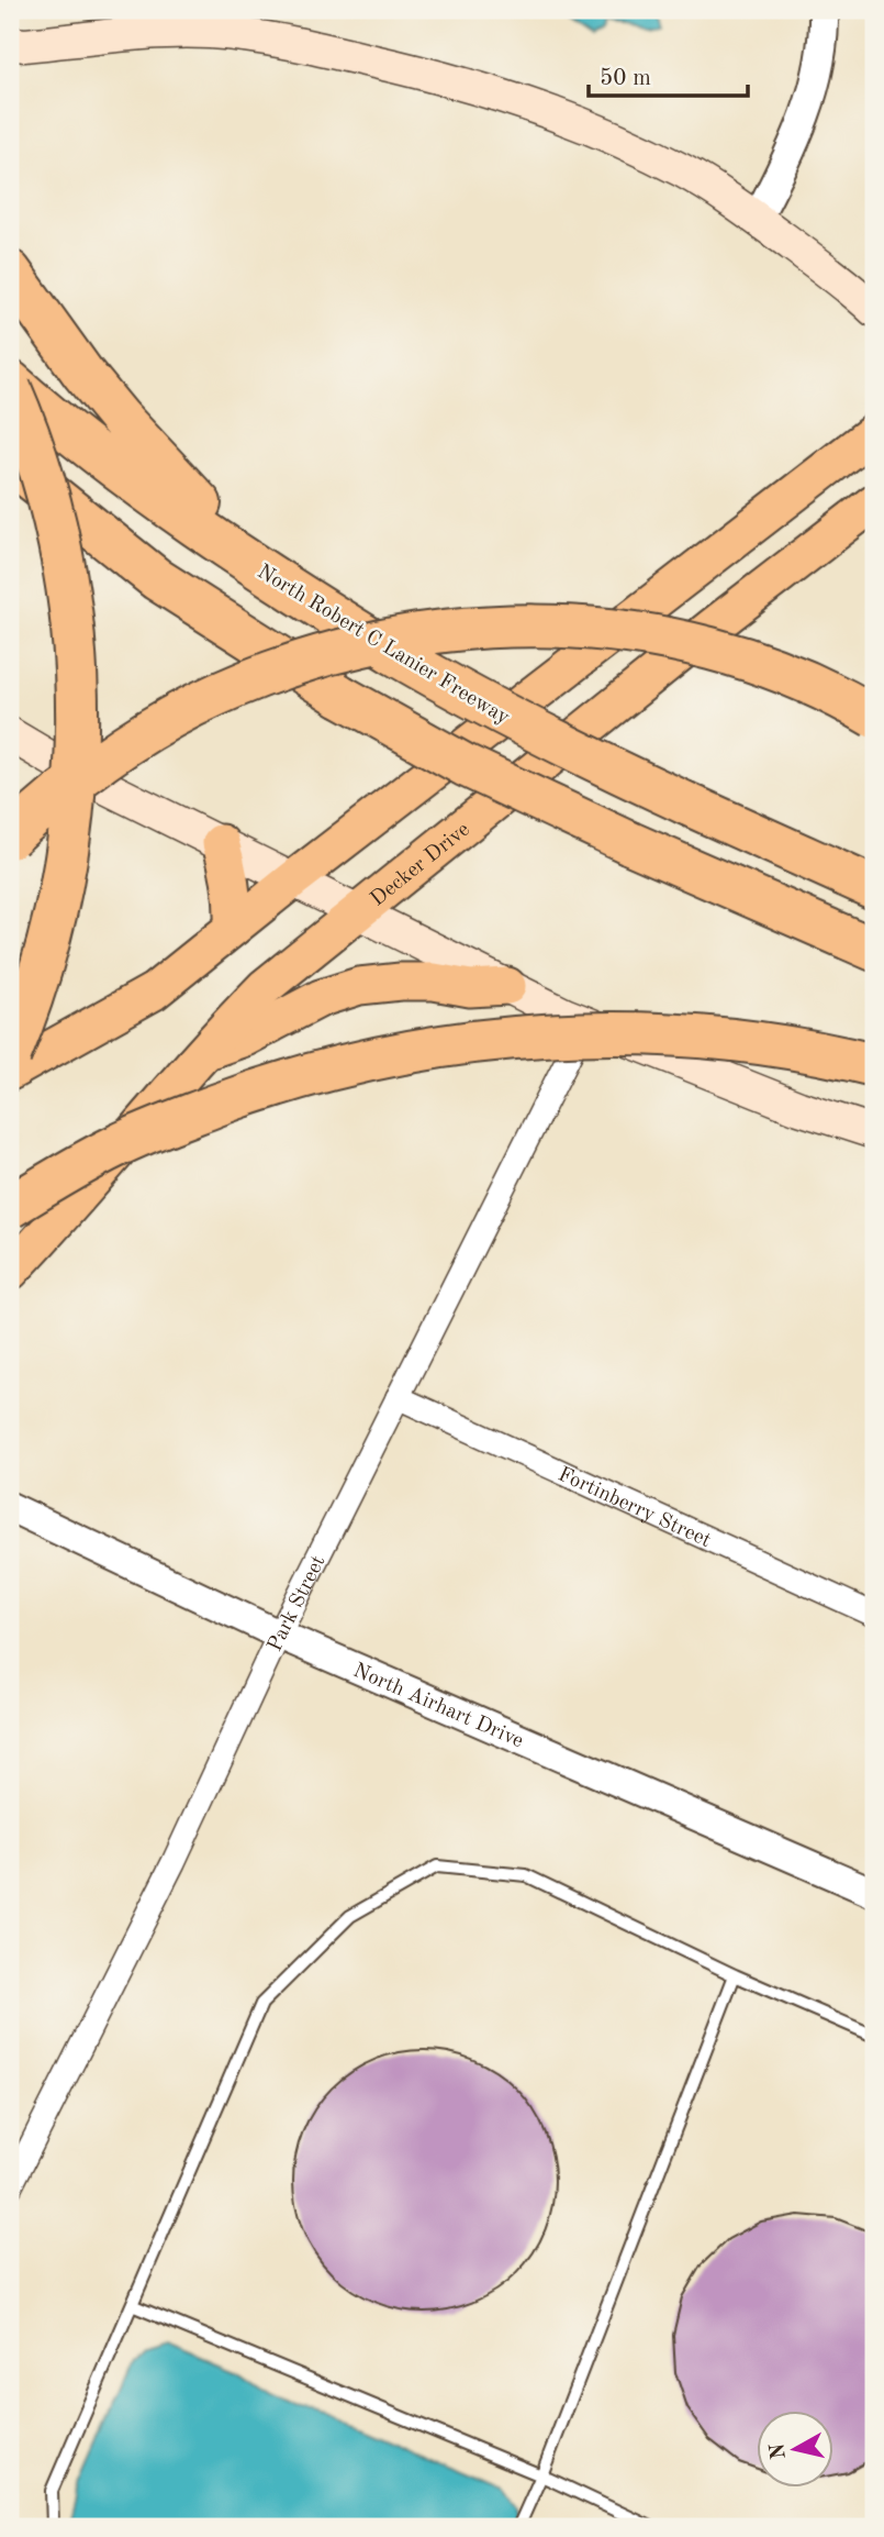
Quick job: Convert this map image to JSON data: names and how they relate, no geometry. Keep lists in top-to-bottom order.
{
  "streets": {
    "highway": ["North Robert C Lanier Freeway"],
    "main road": ["Decker Drive"],
    "street": ["Fortinberry Street", "Park Street", "North Airhart Drive"]
  },
  "crossings": [
    ["Fortinberry Street", "Park Street"],
    ["Park Street", "North Airhart Drive"]
  ],
  "scale_bar": "50 m",
  "north": "left"
}
